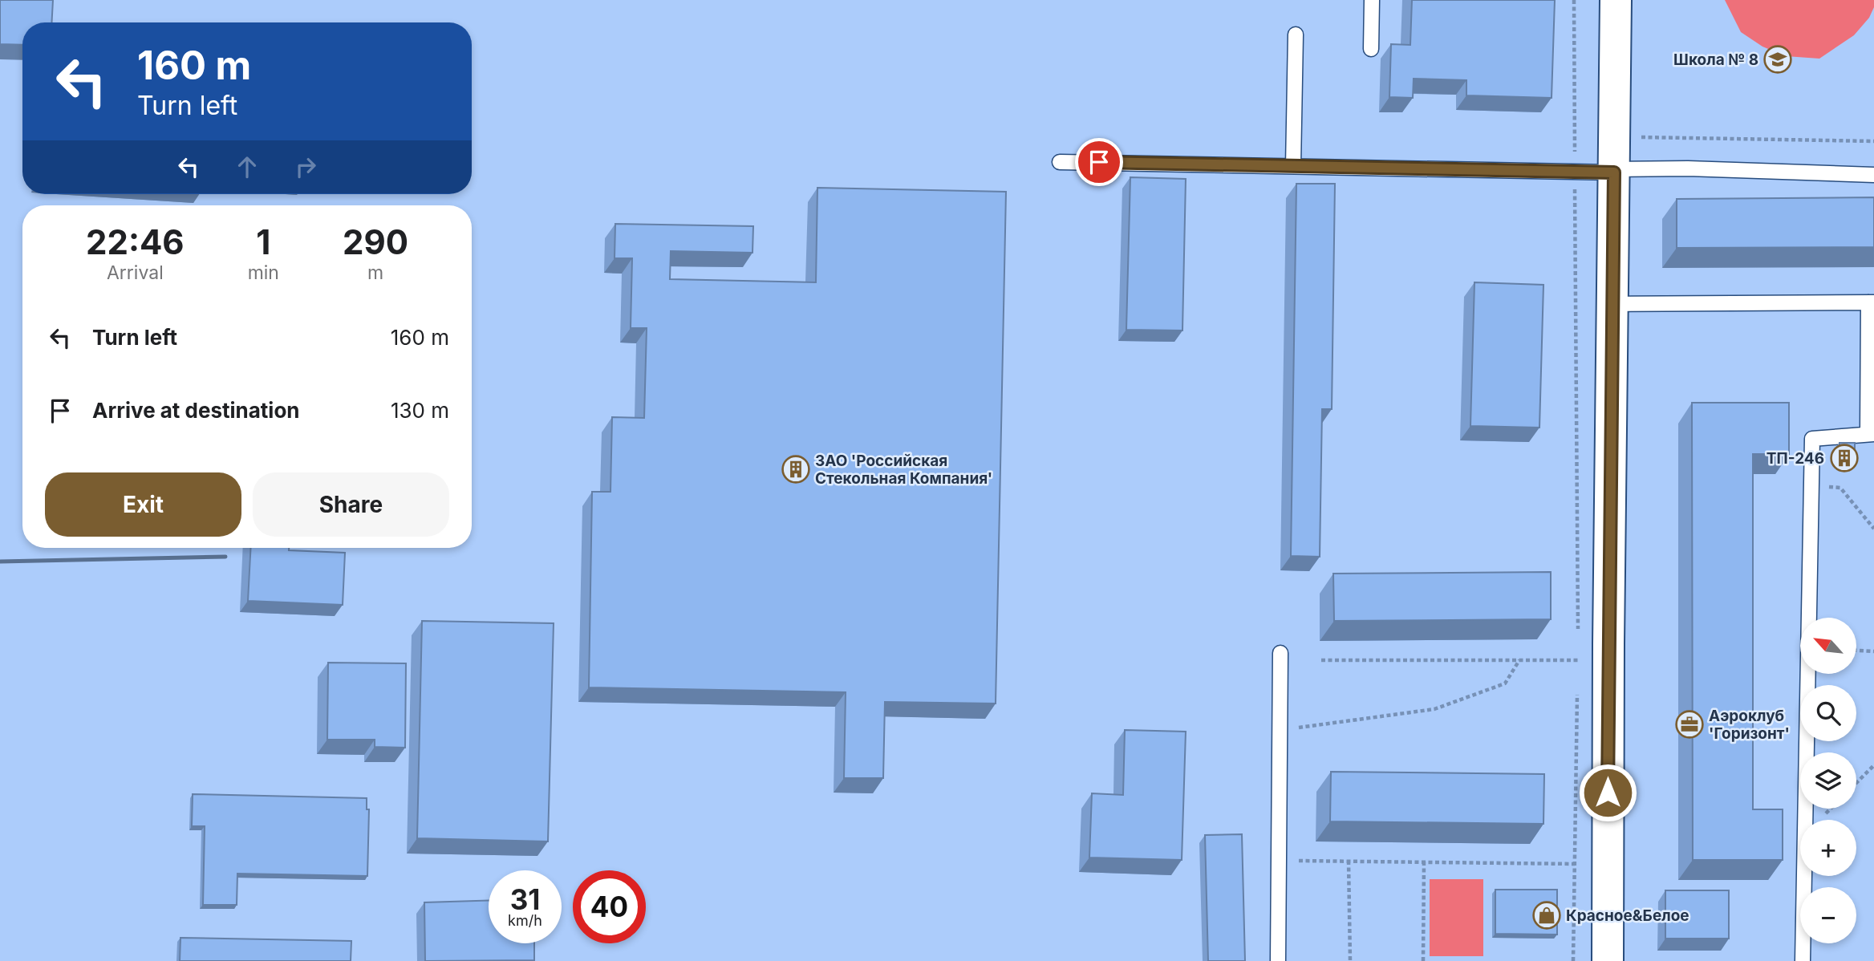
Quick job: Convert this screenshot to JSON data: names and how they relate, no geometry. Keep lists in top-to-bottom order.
{
  "places": {
    "school or university": ["Школа № 8"],
    "building": ["ТП-246", "ЗАО 'Российская Стекольная Компания'"],
    "office": ["Аэроклуб 'Горизонт'"],
    "shop": ["Красное&Белое"]
  },
  "north": "top left",
  "page": {
    "turn": ["160 m", "Turn left"],
    "eta": [
      "22:46",
      "Arrival",
      "1",
      "min",
      "290",
      "m"
    ],
    "list": [
      {
        "name": "Turn left",
        "value": "160 m"
      },
      {
        "name": "Arrive at destination",
        "value": "130 m"
      }
    ],
    "buttons": ["Exit", "Share"],
    "map_buttons": ["+", "−"],
    "speed": "31 km/h",
    "limit": "40"
  }
}
